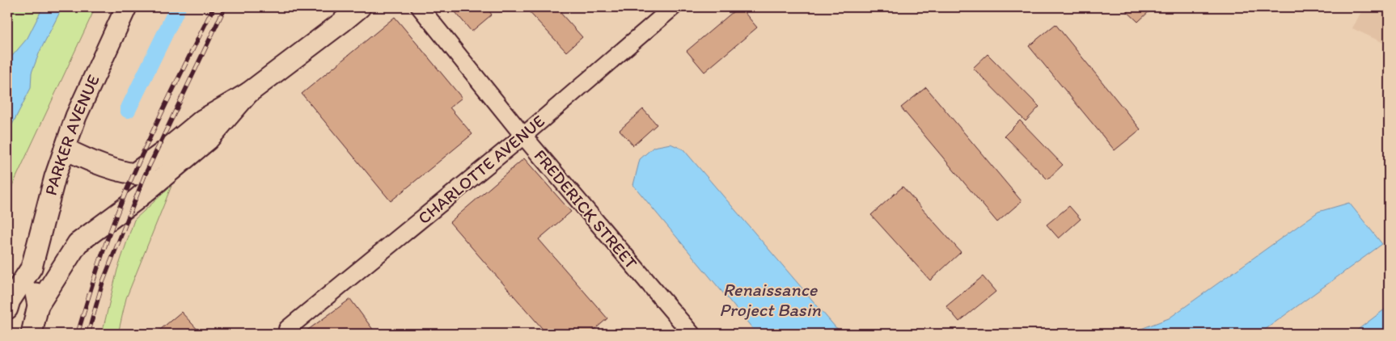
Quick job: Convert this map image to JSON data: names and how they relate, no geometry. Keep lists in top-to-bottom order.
{
  "streets": {
    "street": ["PARKER AVENUE", "CHARLOTTE AVENUE", "FREDERICK STREET"]
  },
  "crossings": [
    ["CHARLOTTE AVENUE", "FREDERICK STREET"]
  ],
  "water": ["Renaissance Project Basin"]
}
